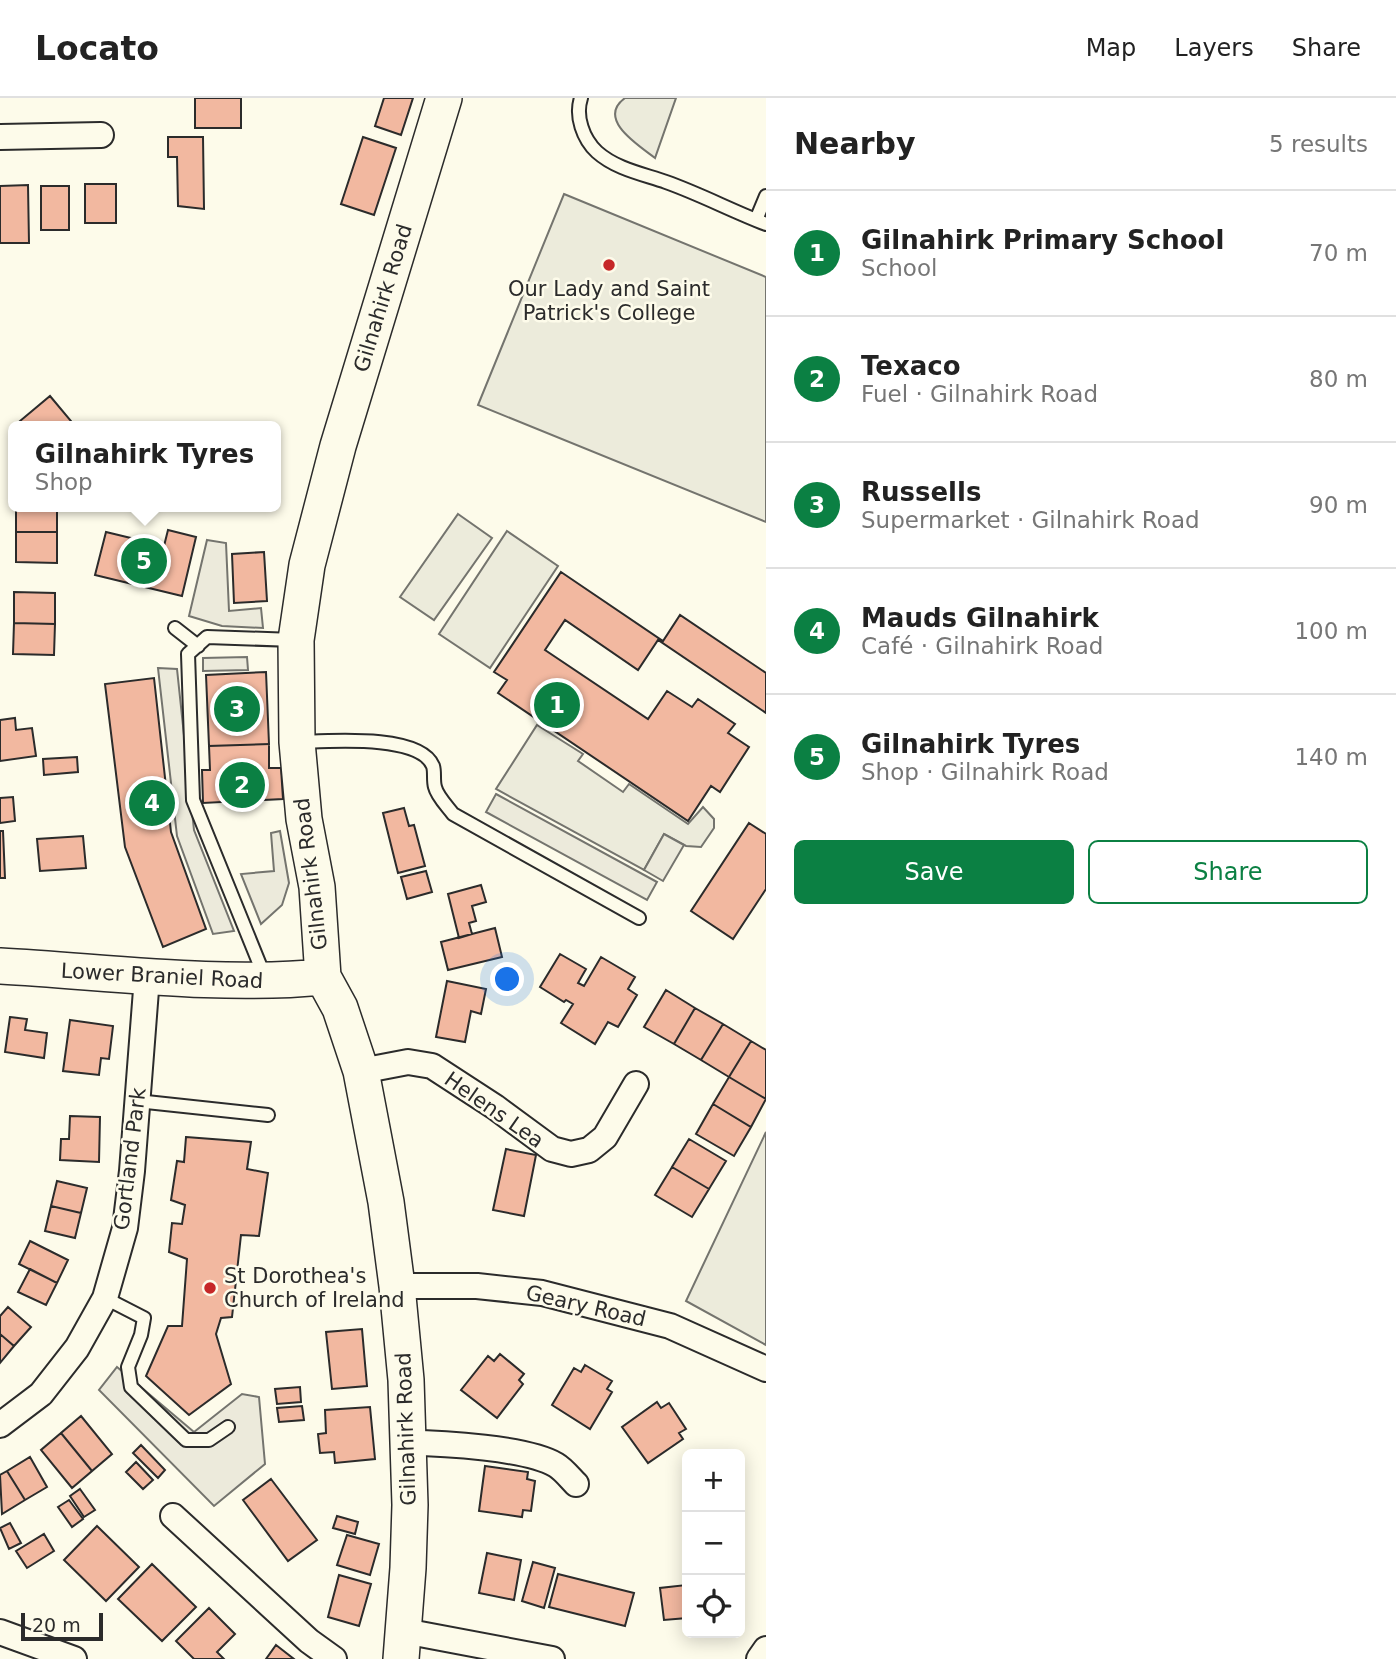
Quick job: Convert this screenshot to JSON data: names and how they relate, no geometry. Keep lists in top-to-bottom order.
{
  "streets": {
    "street": [
      "Gilnahirk Road",
      "Lower Braniel Road",
      "Helens Lea",
      "Gortland Park",
      "Geary Road"
    ]
  },
  "crossings": [
    ["Gilnahirk Road", "Lower Braniel Road"],
    ["Gilnahirk Road", "Helens Lea"],
    ["Gilnahirk Road", "Geary Road"],
    ["Lower Braniel Road", "Gortland Park"]
  ],
  "places": ["Our Lady and Saint Patrick's College", "St Dorothea's Church of Ireland"],
  "scale_bar": "20 m",
  "page": {
    "header": "Locato",
    "nav": ["Map", "Layers", "Share"],
    "heading": ["Nearby", "5 results"],
    "list": [
      {
        "mark": "1",
        "name": "Gilnahirk Primary School",
        "note": "School",
        "value": "70 m"
      },
      {
        "mark": "2",
        "name": "Texaco",
        "note": "Fuel · Gilnahirk Road",
        "value": "80 m"
      },
      {
        "mark": "3",
        "name": "Russells",
        "note": "Supermarket · Gilnahirk Road",
        "value": "90 m"
      },
      {
        "mark": "4",
        "name": "Mauds Gilnahirk",
        "note": "Café · Gilnahirk Road",
        "value": "100 m"
      },
      {
        "mark": "5",
        "name": "Gilnahirk Tyres",
        "note": "Shop · Gilnahirk Road",
        "value": "140 m"
      }
    ],
    "popup": ["Gilnahirk Tyres", "Shop"],
    "pins": [
      "5",
      "1",
      "3",
      "2",
      "4"
    ],
    "buttons": ["Save", "Share"],
    "map_buttons": ["+", "−"],
    "scale": "20 m"
  }
}
